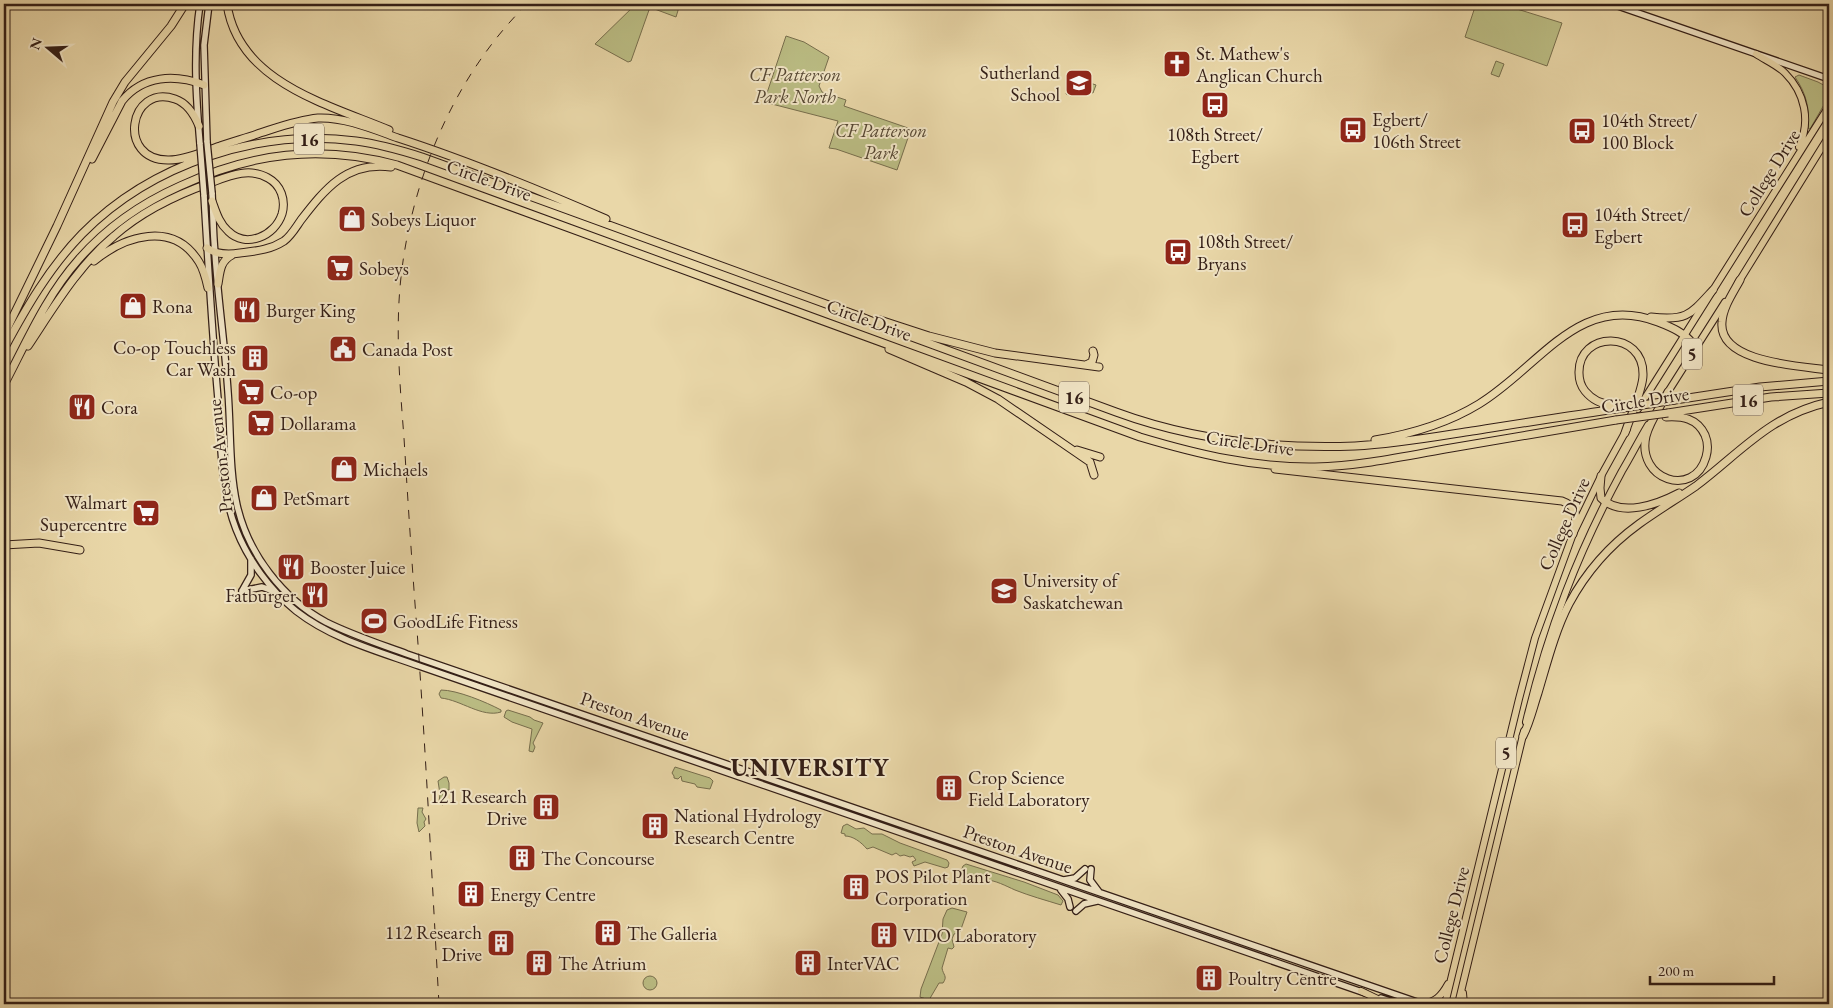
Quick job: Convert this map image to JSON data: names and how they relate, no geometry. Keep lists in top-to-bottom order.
{
  "streets": {
    "highway": ["16", "Circle Drive"],
    "main road": ["College Drive", "5", "Preston Avenue"]
  },
  "districts": ["UNIVERSITY"],
  "parks": ["CF Patterson Park North", "CF Patterson Park"],
  "places": {
    "church": ["St. Mathew's Anglican Church"],
    "school or university": ["Sutherland School", "University of Saskatchewan"],
    "bus stop": [
      "108th Street/ Egbert",
      "Egbert/ 106th Street",
      "104th Street/ 100 Block",
      "104th Street/ Egbert",
      "108th Street/ Bryans"
    ],
    "shop": [
      "Sobeys Liquor",
      "Rona",
      "Michaels",
      "PetSmart"
    ],
    "supermarket": [
      "Sobeys",
      "Co-op",
      "Dollarama",
      "Walmart Supercentre"
    ],
    "restaurant": [
      "Burger King",
      "Cora",
      "Booster Juice",
      "Fatburger"
    ],
    "public building": ["Canada Post"],
    "building": [
      "Co-op Touchless Car Wash",
      "Crop Science Field Laboratory",
      "121 Research Drive",
      "National Hydrology Research Centre",
      "The Concourse",
      "POS Pilot Plant Corporation",
      "Energy Centre",
      "The Galleria",
      "VIDO Laboratory",
      "112 Research Drive",
      "The Atrium",
      "InterVAC",
      "Poultry Centre"
    ],
    "sports": ["GoodLife Fitness"]
  },
  "scale_bar": "200 m",
  "north": "left"
}
